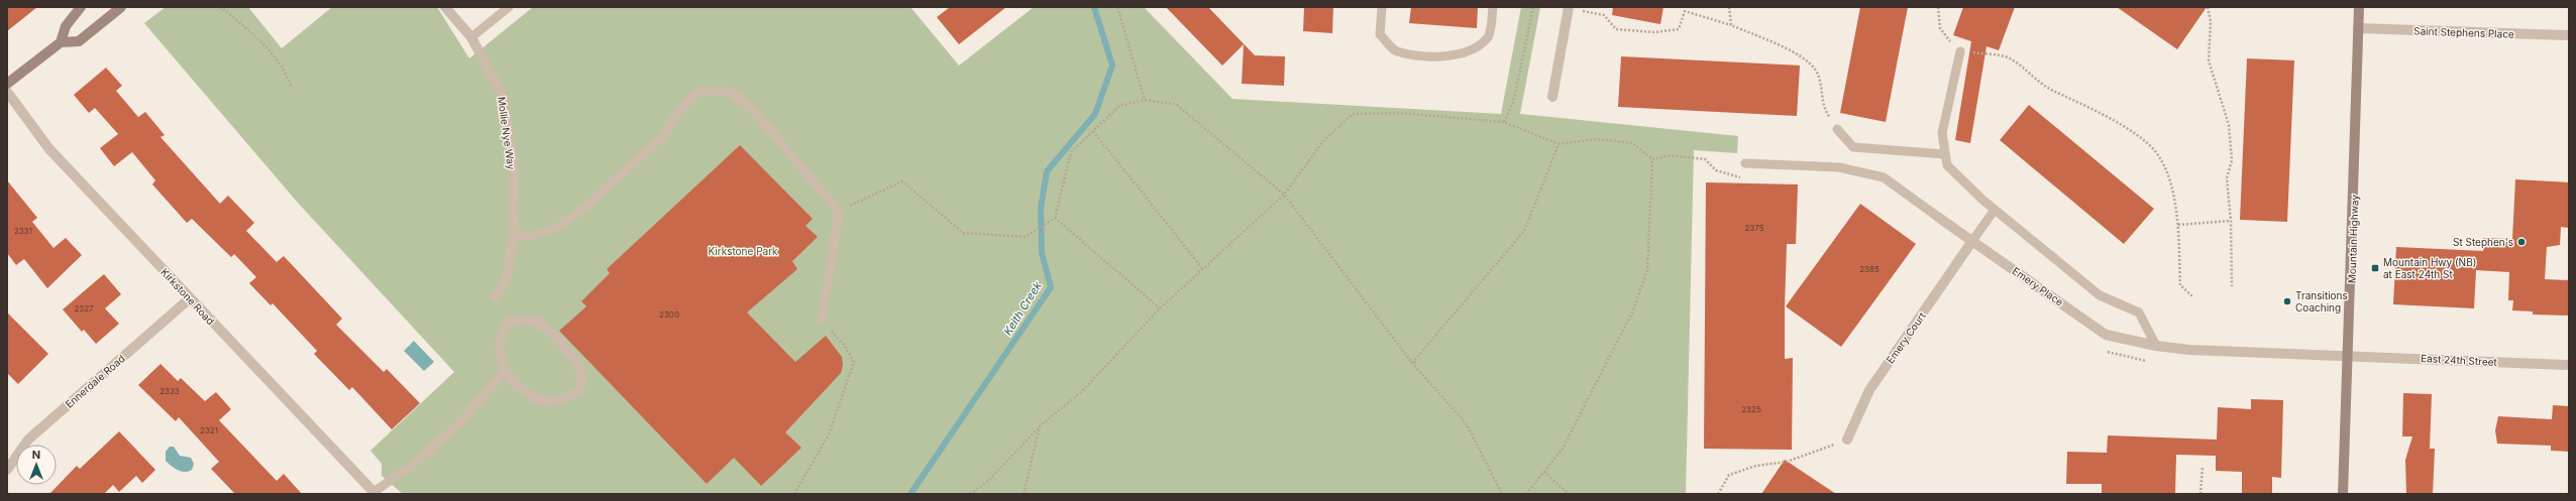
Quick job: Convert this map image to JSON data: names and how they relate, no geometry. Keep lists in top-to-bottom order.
{
  "streets": {
    "main road": ["Mountain Highway"],
    "street": [
      "Saint Stephens Place",
      "Mollie Nye Way",
      "Emery Place",
      "Kirkstone Road",
      "Emery Court",
      "East 24th Street",
      "Ennerdale Road"
    ]
  },
  "crossings": [
    ["Saint Stephens Place", "Mountain Highway"],
    ["Mountain Highway", "Emery Place"],
    ["Mountain Highway", "East 24th Street"],
    ["Emery Place", "Emery Court"],
    ["Emery Place", "East 24th Street"],
    ["Kirkstone Road", "Ennerdale Road"]
  ],
  "water": ["Keith Creek"],
  "parks": ["Kirkstone Park"],
  "places": {
    "other": ["St Stephen's", "Transitions Coaching"],
    "transit": ["Mountain Hwy (NB) at East 24th St"]
  },
  "house_numbers": [
    "2375",
    "2331",
    "2385",
    "2327",
    "2300",
    "2323",
    "2325",
    "2321"
  ],
  "north": "top"
}
